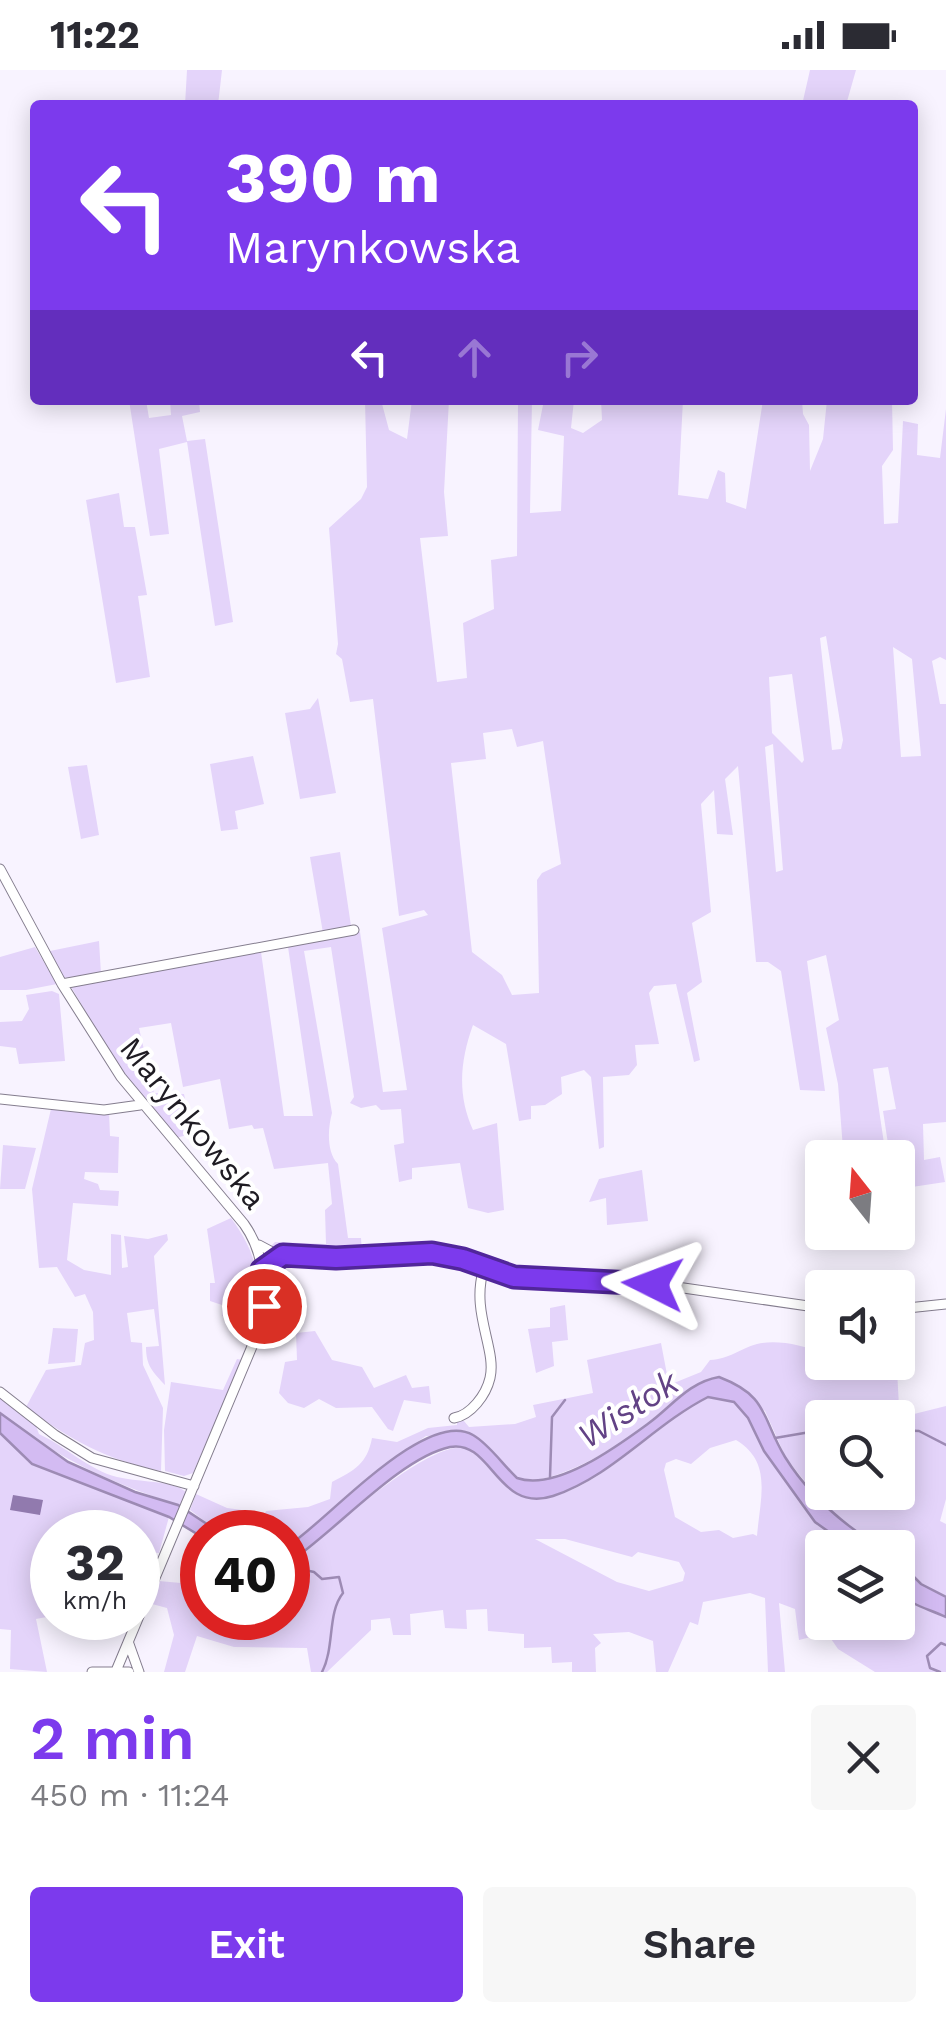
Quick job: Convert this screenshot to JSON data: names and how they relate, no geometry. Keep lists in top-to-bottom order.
{
  "streets": {
    "street": ["Marynkowska"]
  },
  "water": ["Wisłok"],
  "north": "top",
  "page": {
    "status": "11:22",
    "turn": ["390 m", "Marynkowska"],
    "speed": "32 km/h",
    "limit": "40",
    "heading": ["2 min", "450 m · 11:24"],
    "buttons": ["Exit", "Share"]
  }
}
